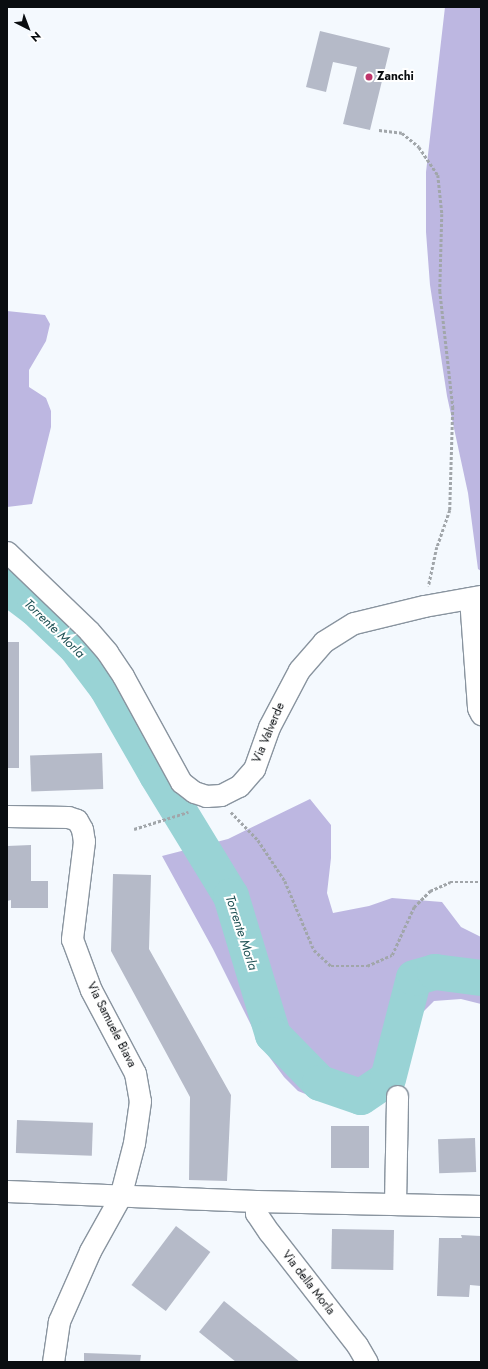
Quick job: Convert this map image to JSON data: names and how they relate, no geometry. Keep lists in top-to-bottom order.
{
  "streets": {
    "street": ["Via Valverde", "Via Samuele Biava", "Via della Morla"]
  },
  "water": ["Torrente Morla"],
  "places": ["Zanchi"],
  "north": "bottom right"
}
